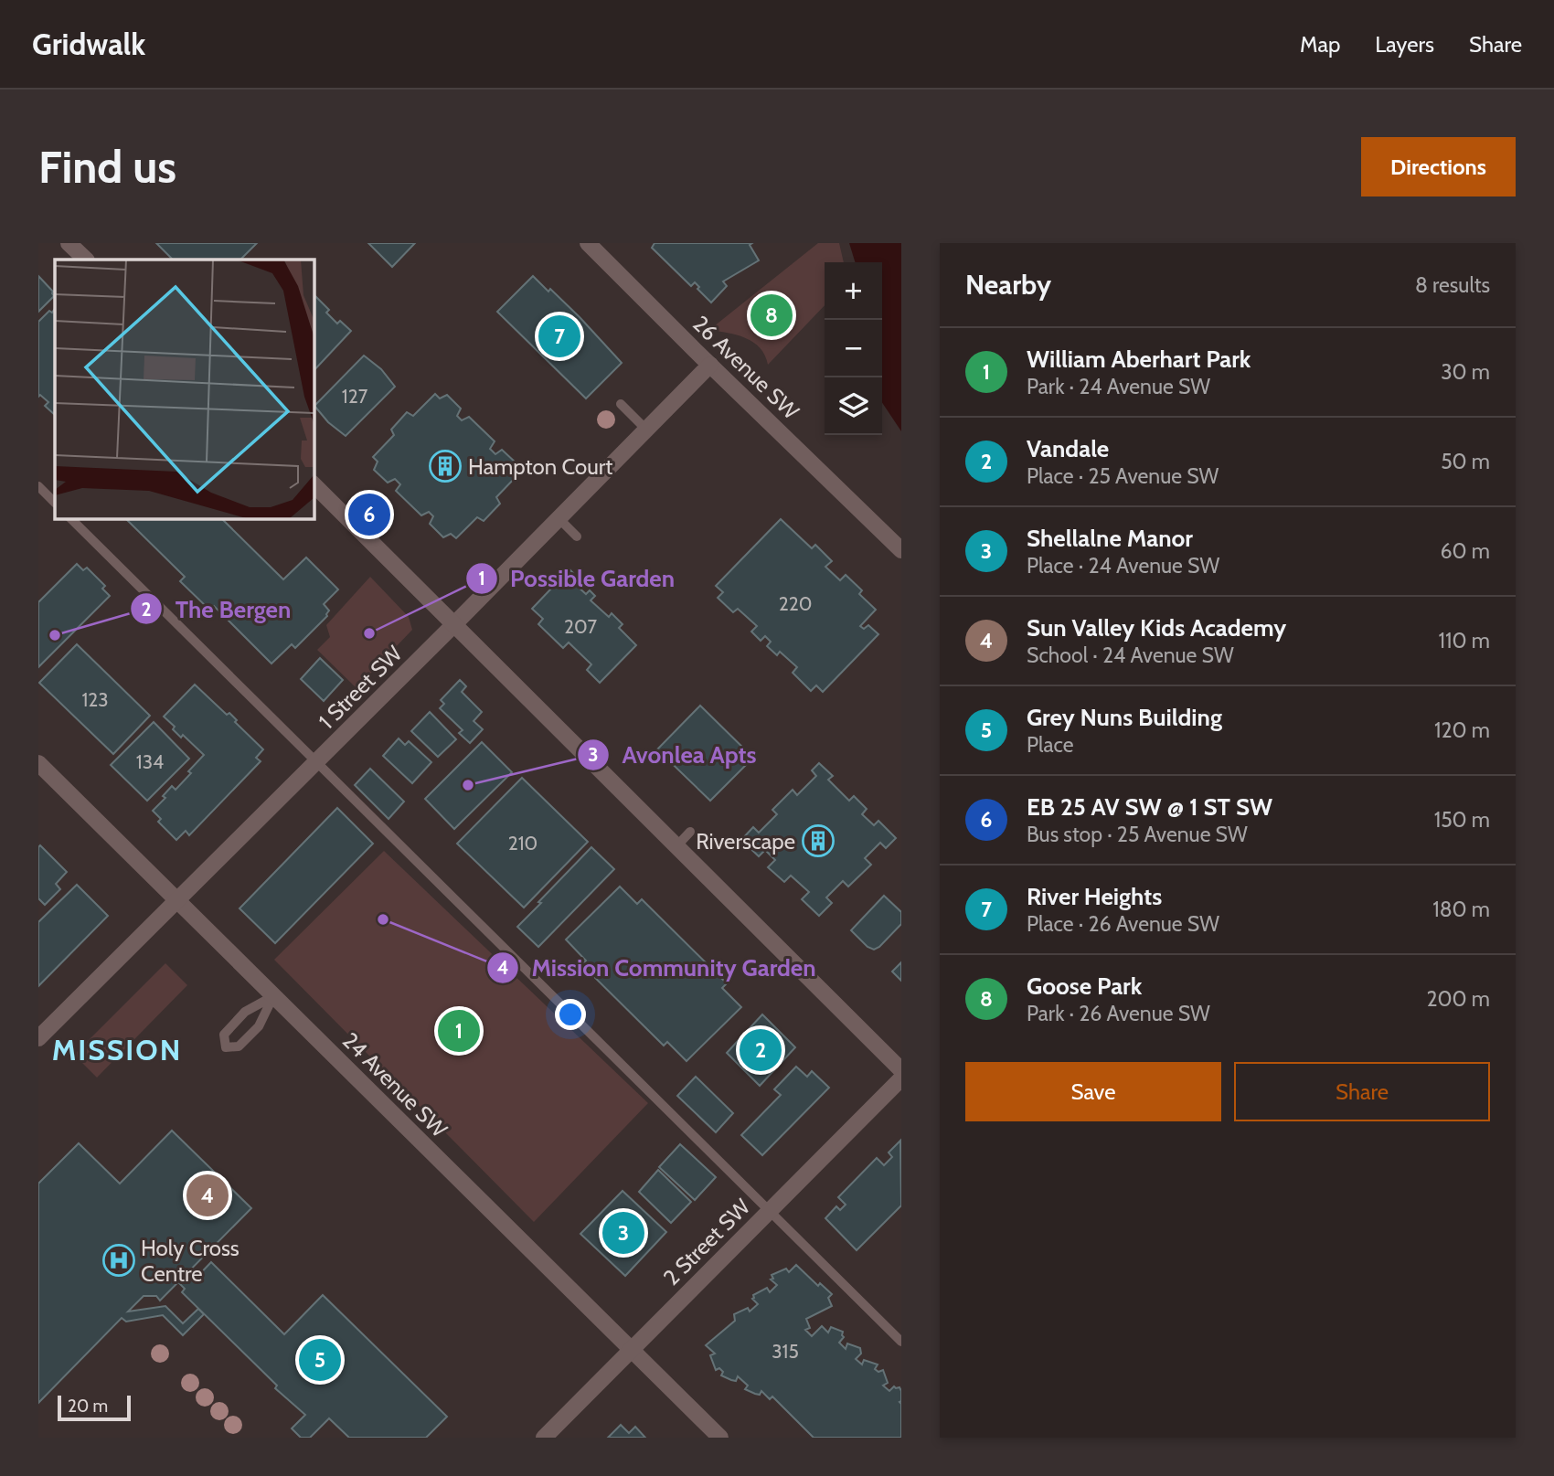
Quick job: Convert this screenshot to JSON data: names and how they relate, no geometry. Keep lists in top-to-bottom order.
{
  "streets": {
    "street": [
      "26 Avenue SW",
      "1 Street SW",
      "24 Avenue SW",
      "2 Street SW"
    ]
  },
  "crossings": [
    ["26 Avenue SW", "1 Street SW"],
    ["1 Street SW", "24 Avenue SW"],
    ["24 Avenue SW", "2 Street SW"]
  ],
  "districts": ["MISSION"],
  "places": {
    "building": ["Hampton Court", "Riverscape"],
    "other": [
      "Possible Garden",
      "The Bergen",
      "Avonlea Apts",
      "Mission Community Garden"
    ],
    "hospital": ["Holy Cross Centre"]
  },
  "house_numbers": [
    "127",
    "220",
    "207",
    "123",
    "134",
    "210",
    "315"
  ],
  "scale_bar": "20 m",
  "page": {
    "header": "Gridwalk",
    "nav": ["Map", "Layers", "Share"],
    "buttons": [
      "Directions",
      ["Save", "Share"]
    ],
    "title": "Find us",
    "heading": ["Nearby", "8 results"],
    "map_buttons": ["+", "−"],
    "pins": [
      "8",
      "7",
      "6",
      "1",
      "2",
      "4",
      "3",
      "5"
    ],
    "list": [
      {
        "mark": "1",
        "name": "William Aberhart Park",
        "note": "Park · 24 Avenue SW",
        "value": "30 m"
      },
      {
        "mark": "2",
        "name": "Vandale",
        "note": "Place · 25 Avenue SW",
        "value": "50 m"
      },
      {
        "mark": "3",
        "name": "Shellalne Manor",
        "note": "Place · 24 Avenue SW",
        "value": "60 m"
      },
      {
        "mark": "4",
        "name": "Sun Valley Kids Academy",
        "note": "School · 24 Avenue SW",
        "value": "110 m"
      },
      {
        "mark": "5",
        "name": "Grey Nuns Building",
        "note": "Place",
        "value": "120 m"
      },
      {
        "mark": "6",
        "name": "EB 25 AV SW @ 1 ST SW",
        "note": "Bus stop · 25 Avenue SW",
        "value": "150 m"
      },
      {
        "mark": "7",
        "name": "River Heights",
        "note": "Place · 26 Avenue SW",
        "value": "180 m"
      },
      {
        "mark": "8",
        "name": "Goose Park",
        "note": "Park · 26 Avenue SW",
        "value": "200 m"
      }
    ],
    "scale": "20 m"
  }
}
